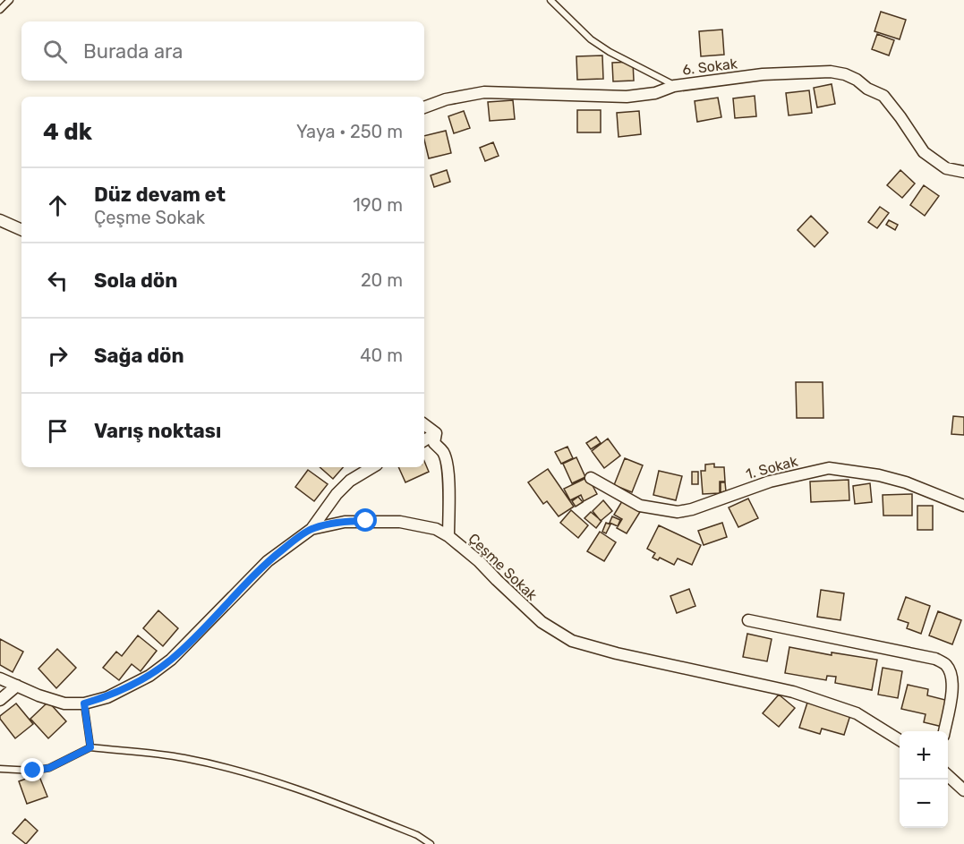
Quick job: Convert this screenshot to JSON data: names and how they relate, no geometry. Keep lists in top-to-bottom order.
{
  "streets": {
    "street": ["6. Sokak", "1. Sokak", "Çeşme Sokak"]
  },
  "page": {
    "search": "Burada ara",
    "heading": ["4 dk", "Yaya · 250 m"],
    "list": [
      ["Düz devam et", "Çeşme Sokak", "190 m"],
      ["Sola dön", "20 m"],
      ["Sağa dön", "40 m"],
      "Varış noktası"
    ],
    "map_buttons": ["+", "−"]
  }
}
